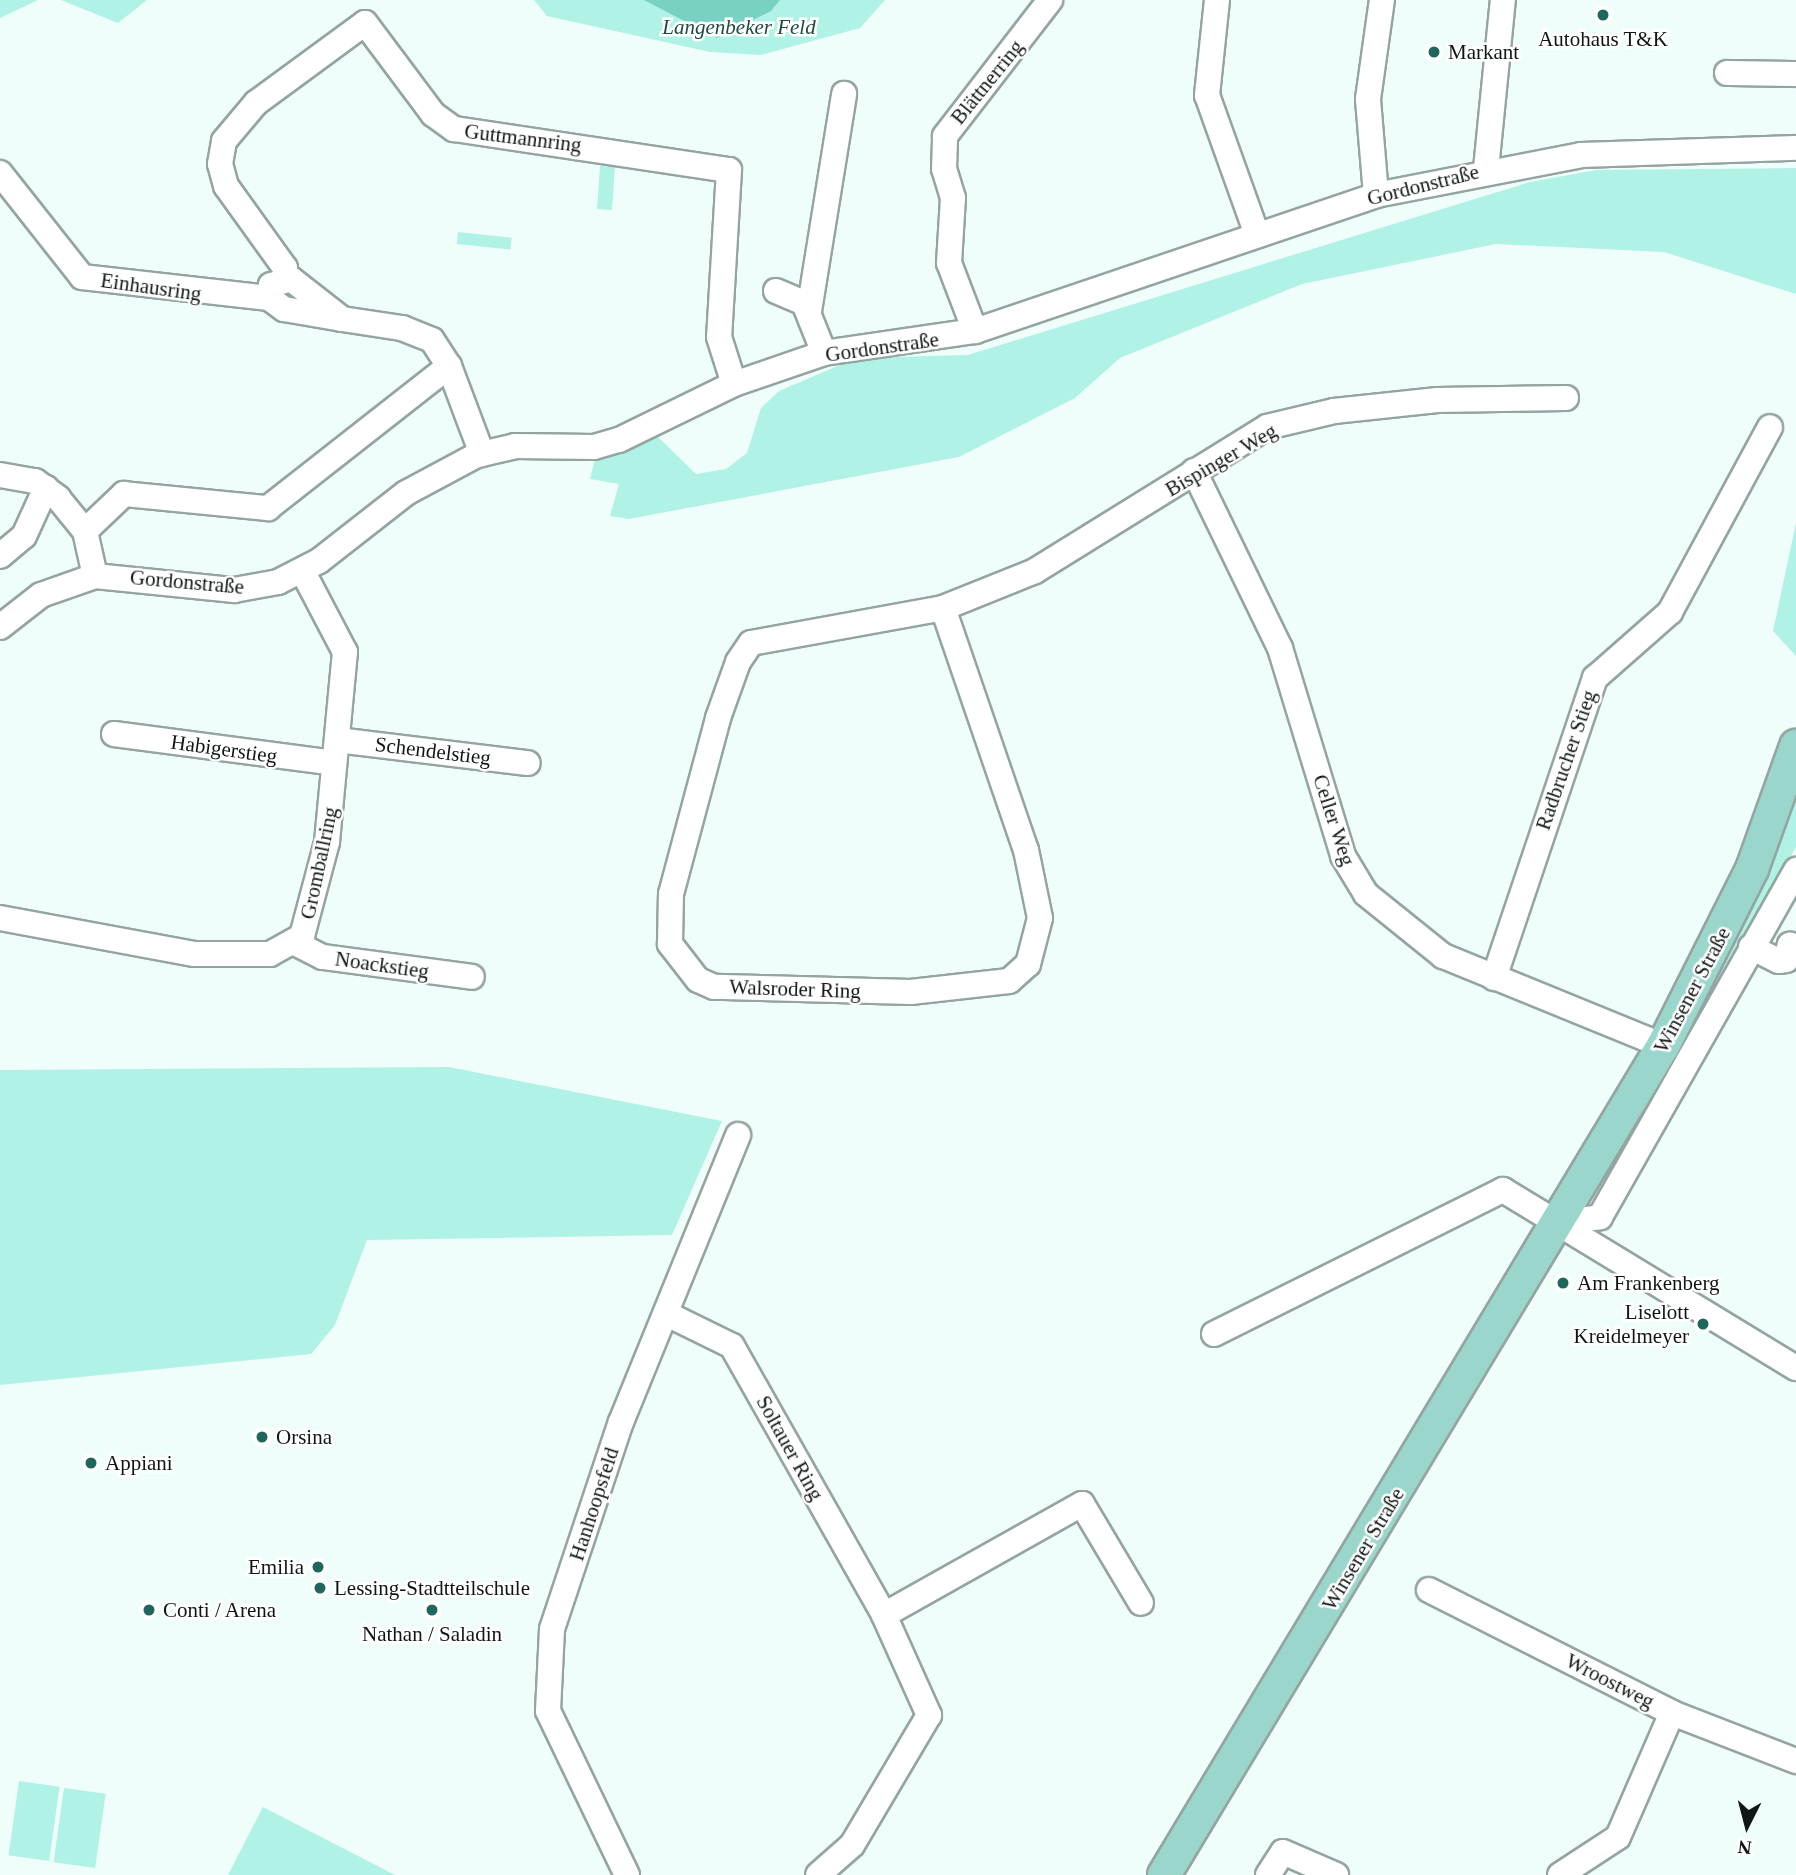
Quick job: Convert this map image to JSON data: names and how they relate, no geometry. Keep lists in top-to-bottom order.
{
  "streets": {
    "main road": ["Winsener Straße"],
    "street": [
      "Blättnerring",
      "Guttmannring",
      "Gordonstraße",
      "Einhausring",
      "Bispinger Weg",
      "Habigerstieg",
      "Schendelstieg",
      "Radbrucher Stieg",
      "Celler Weg",
      "Gromballring",
      "Noackstieg",
      "Walsroder Ring",
      "Soltauer Ring",
      "Hanhoopsfeld",
      "Wroostweg"
    ]
  },
  "crossings": [
    ["Blättnerring", "Gordonstraße"],
    ["Guttmannring", "Gordonstraße"],
    ["Guttmannring", "Einhausring"],
    ["Gordonstraße", "Einhausring"],
    ["Gordonstraße", "Gromballring"],
    ["Bispinger Weg", "Celler Weg"],
    ["Bispinger Weg", "Walsroder Ring"],
    ["Habigerstieg", "Schendelstieg"],
    ["Habigerstieg", "Gromballring"],
    ["Schendelstieg", "Gromballring"],
    ["Radbrucher Stieg", "Celler Weg"],
    ["Celler Weg", "Winsener Straße"],
    ["Gromballring", "Noackstieg"],
    ["Soltauer Ring", "Hanhoopsfeld"]
  ],
  "parks": ["Langenbeker Feld"],
  "places": [
    "Autohaus T&K",
    "Markant",
    "Am Frankenberg",
    "Liselott Kreidelmeyer",
    "Orsina",
    "Appiani",
    "Emilia",
    "Lessing-Stadtteilschule",
    "Conti / Arena",
    "Nathan / Saladin"
  ],
  "north": "bottom"
}
